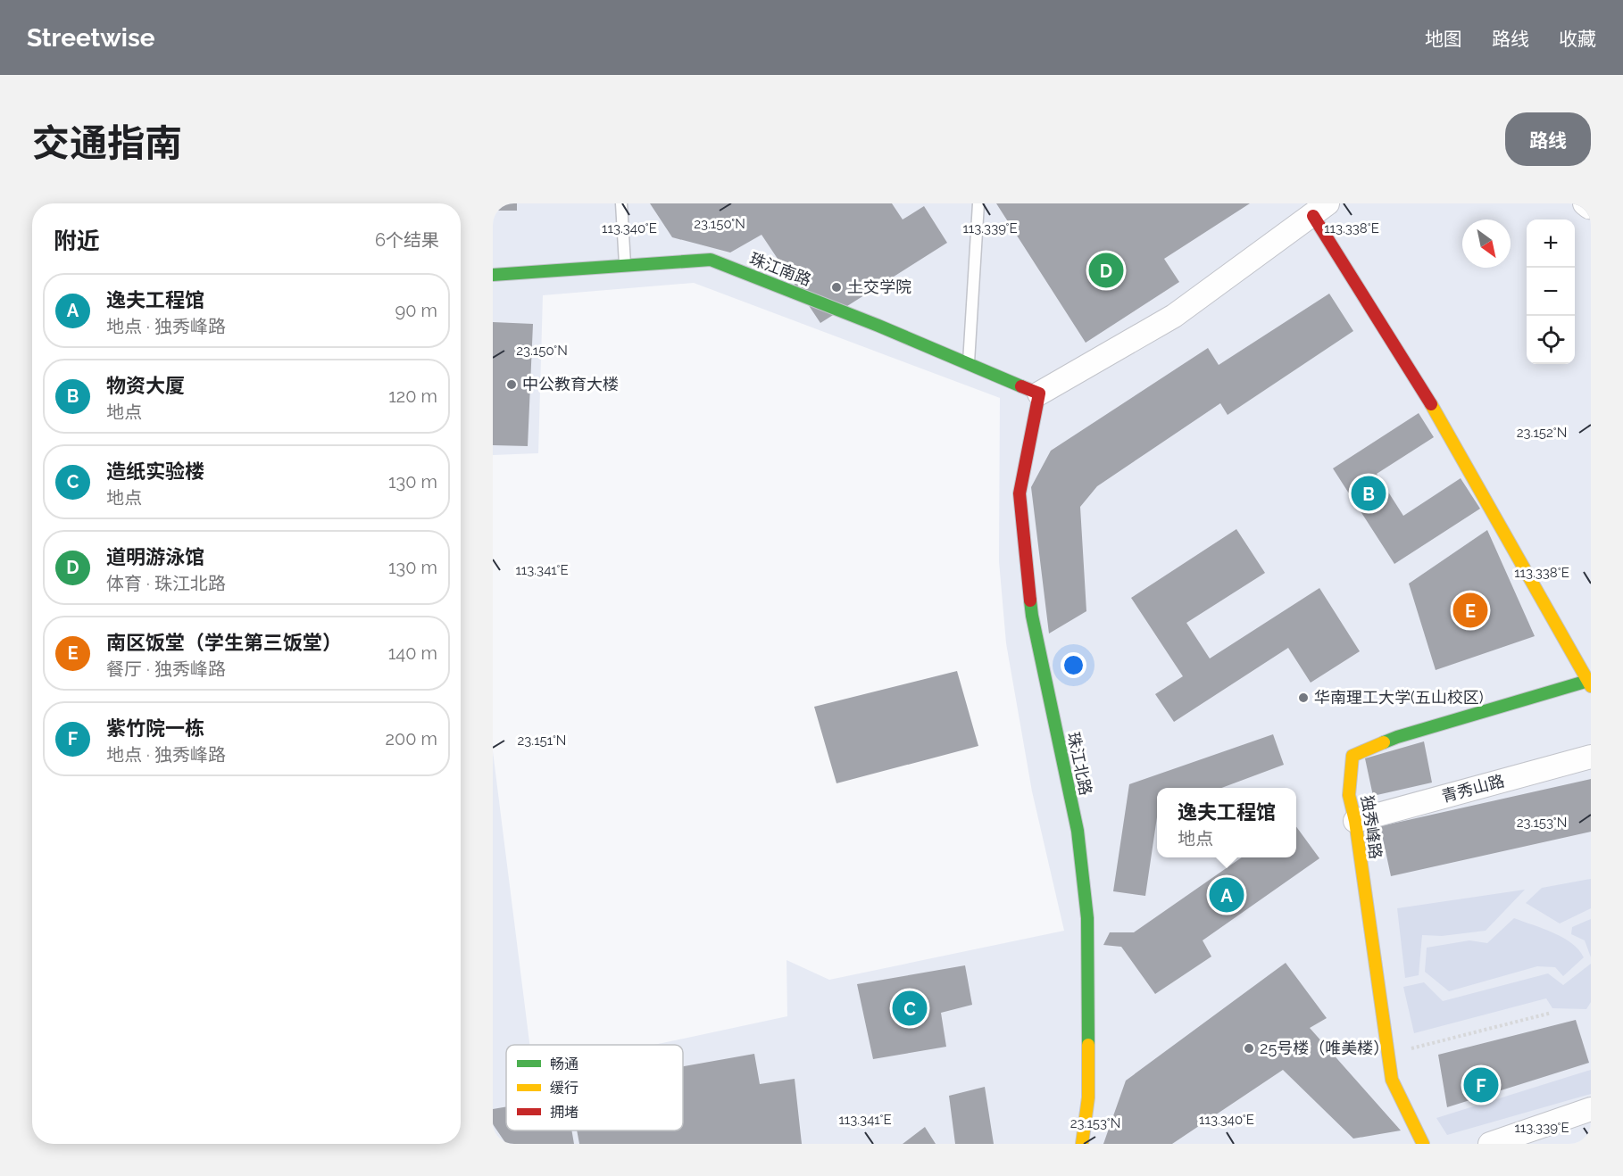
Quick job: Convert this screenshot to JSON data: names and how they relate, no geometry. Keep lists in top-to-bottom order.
{
  "streets": {
    "street": [
      "珠江南路",
      "珠江北路",
      "青秀山路",
      "独秀峰路"
    ]
  },
  "crossings": [
    ["珠江南路", "珠江北路"],
    ["青秀山路", "独秀峰路"]
  ],
  "places": [
    "土交学院",
    "中公教育大楼",
    "华南理工大学(五山校区)",
    "25号楼（唯美楼）"
  ],
  "legend": ["畅通", "缓行", "拥堵"],
  "north": "bottom right",
  "page": {
    "header": "Streetwise",
    "nav": ["地图", "路线", "收藏"],
    "title": "交通指南",
    "buttons": "路线",
    "heading": ["附近", "6个结果"],
    "map_buttons": ["+", "−"],
    "pins": [
      "D",
      "B",
      "E",
      "A",
      "C",
      "F"
    ],
    "list": [
      {
        "mark": "A",
        "name": "逸夫工程馆",
        "note": "地点 · 独秀峰路",
        "value": "90 m"
      },
      {
        "mark": "B",
        "name": "物资大厦",
        "note": "地点",
        "value": "120 m"
      },
      {
        "mark": "C",
        "name": "造纸实验楼",
        "note": "地点",
        "value": "130 m"
      },
      {
        "mark": "D",
        "name": "道明游泳馆",
        "note": "体育 · 珠江北路",
        "value": "130 m"
      },
      {
        "mark": "E",
        "name": "南区饭堂（学生第三饭堂）",
        "note": "餐厅 · 独秀峰路",
        "value": "140 m"
      },
      {
        "mark": "F",
        "name": "紫竹院一栋",
        "note": "地点 · 独秀峰路",
        "value": "200 m"
      }
    ],
    "popup": ["逸夫工程馆", "地点"]
  },
  "coordinates": [
    "23.150°N",
    "113.340°E",
    "113.339°E",
    "113.338°E",
    "23.152°N",
    "113.341°E",
    "23.151°N",
    "23.153°N"
  ]
}
